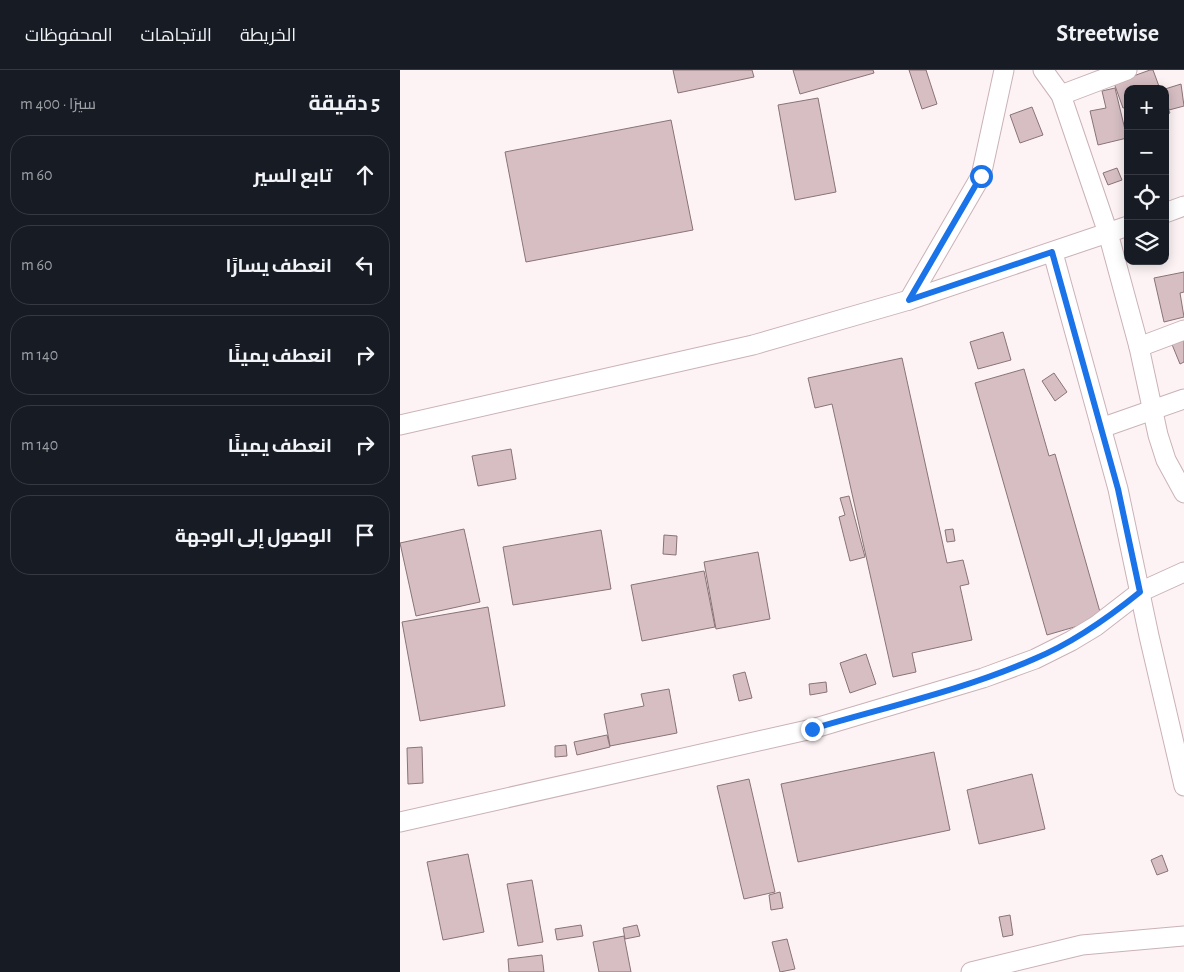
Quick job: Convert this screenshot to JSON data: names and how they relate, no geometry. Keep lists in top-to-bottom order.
{
  "page": {
    "header": "Streetwise",
    "nav": ["الخريطة", "الاتجاهات", "المحفوظات"],
    "heading": ["5 دقيقة", "سيرًا · 400 m"],
    "map_buttons": ["+", "−"],
    "list": [
      ["تابع السير", "60 m"],
      ["انعطف يسارًا", "60 m"],
      ["انعطف يمينًا", "140 m"],
      ["انعطف يمينًا", "140 m"],
      "الوصول إلى الوجهة"
    ]
  }
}
